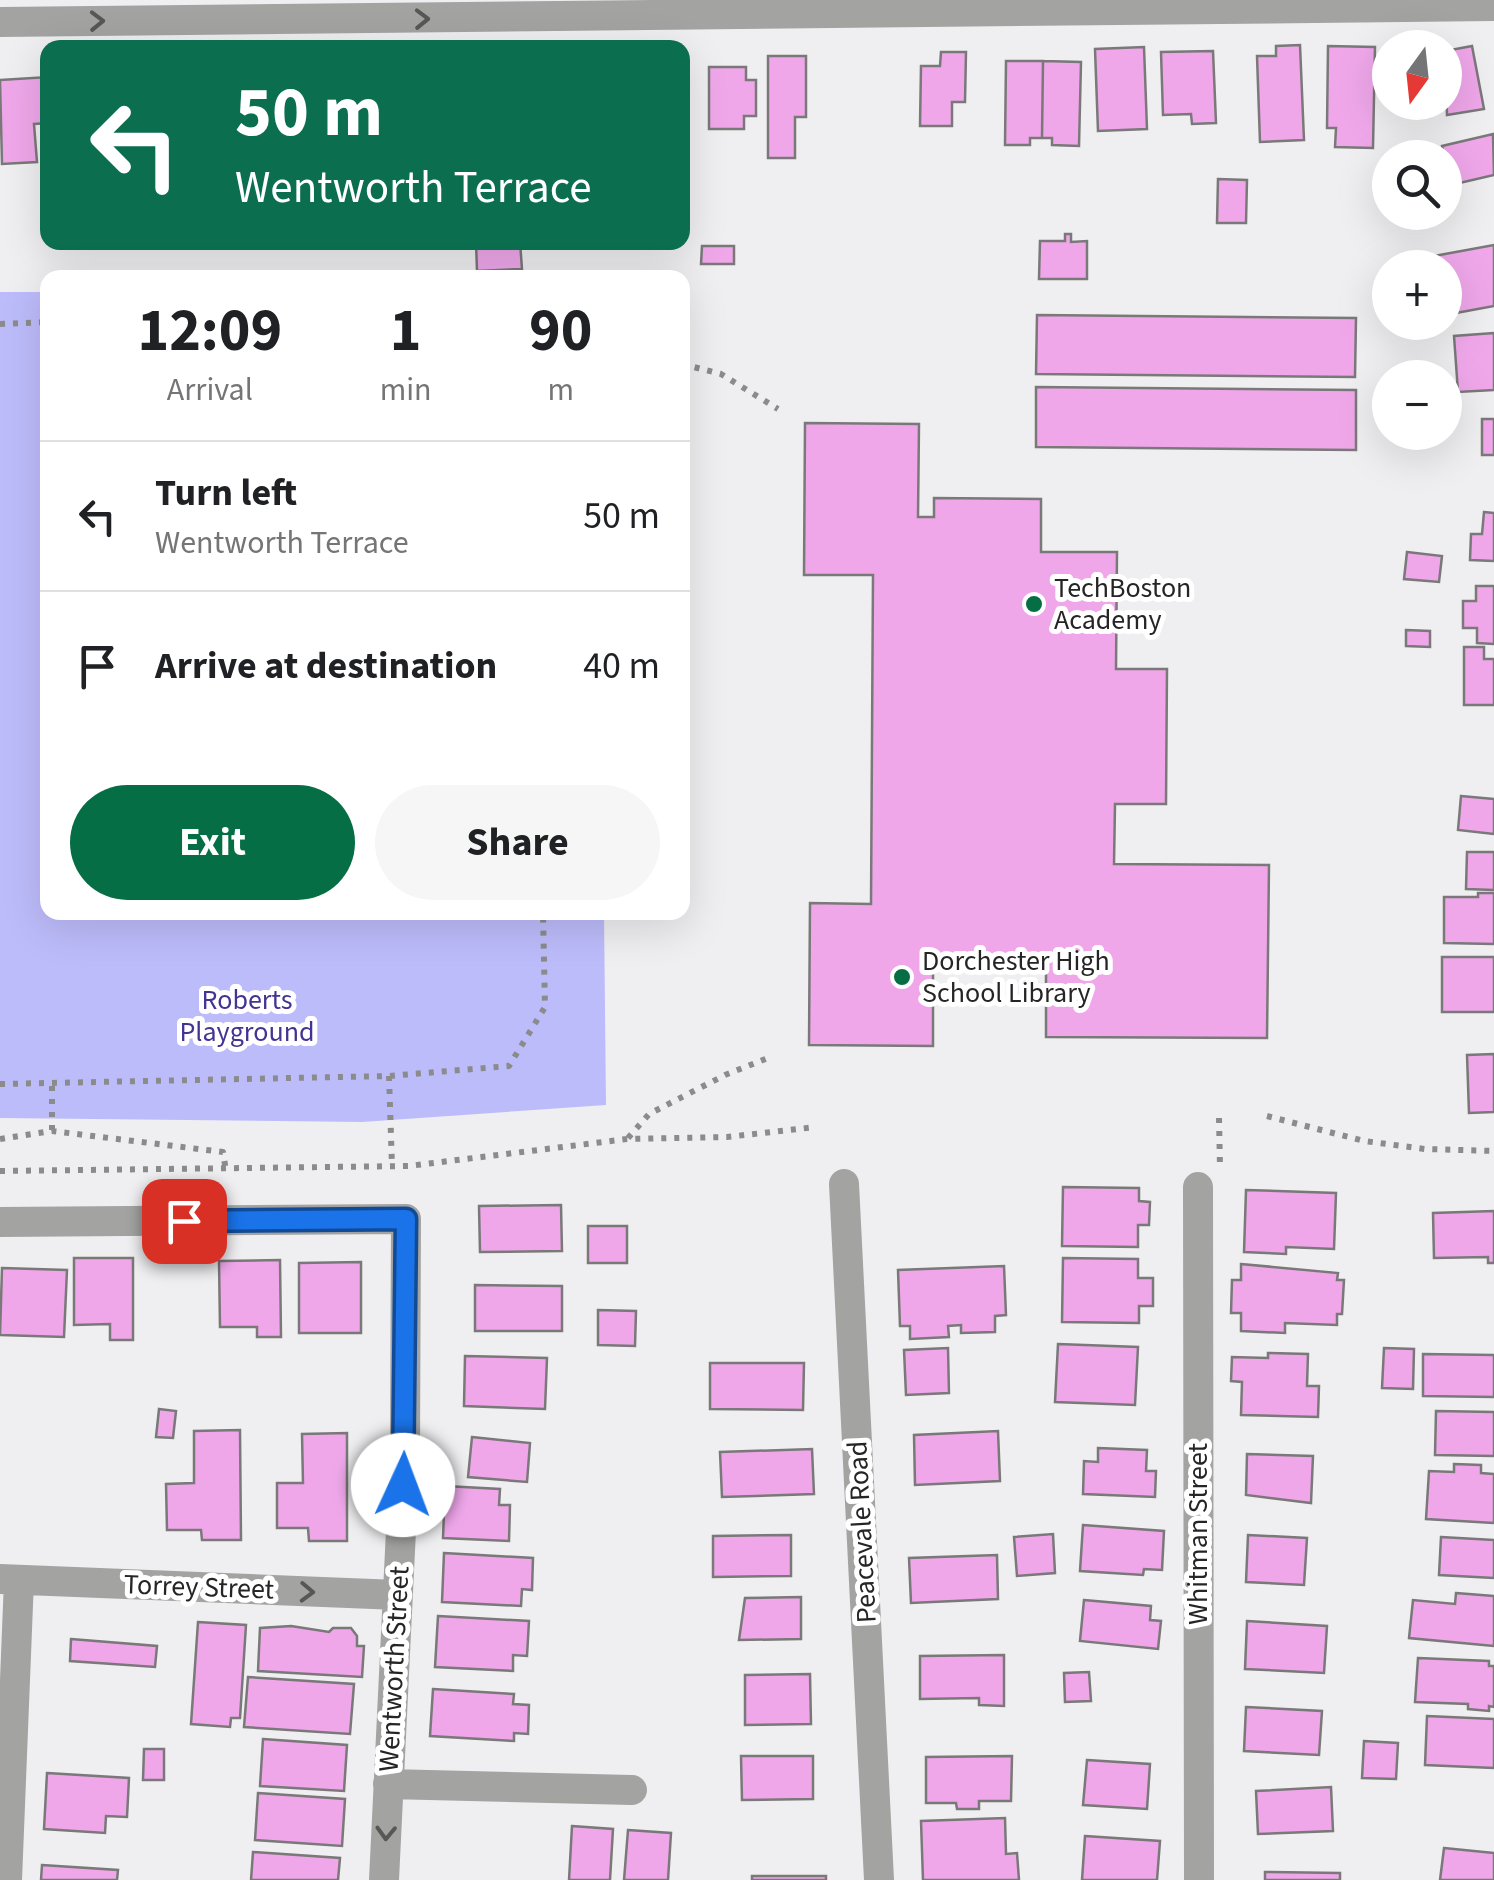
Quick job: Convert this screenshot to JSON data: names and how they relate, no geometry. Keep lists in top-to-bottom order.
{
  "streets": {
    "street": [
      "Peacevale Road",
      "Whitman Street",
      "Torrey Street",
      "Wentworth Street"
    ]
  },
  "crossings": [
    ["Torrey Street", "Wentworth Street"]
  ],
  "one_way": ["Torrey Street"],
  "parks": ["Roberts Playground"],
  "places": ["TechBoston Academy", "Dorchester High School Library"],
  "north": "bottom",
  "page": {
    "map_buttons": ["+", "−"],
    "turn": ["50 m", "Wentworth Terrace"],
    "eta": [
      "12:09",
      "Arrival",
      "1",
      "min",
      "90",
      "m"
    ],
    "list": [
      {
        "name": "Turn left",
        "note": "Wentworth Terrace",
        "value": "50 m"
      },
      {
        "name": "Arrive at destination",
        "value": "40 m"
      }
    ],
    "buttons": ["Exit", "Share"]
  }
}
